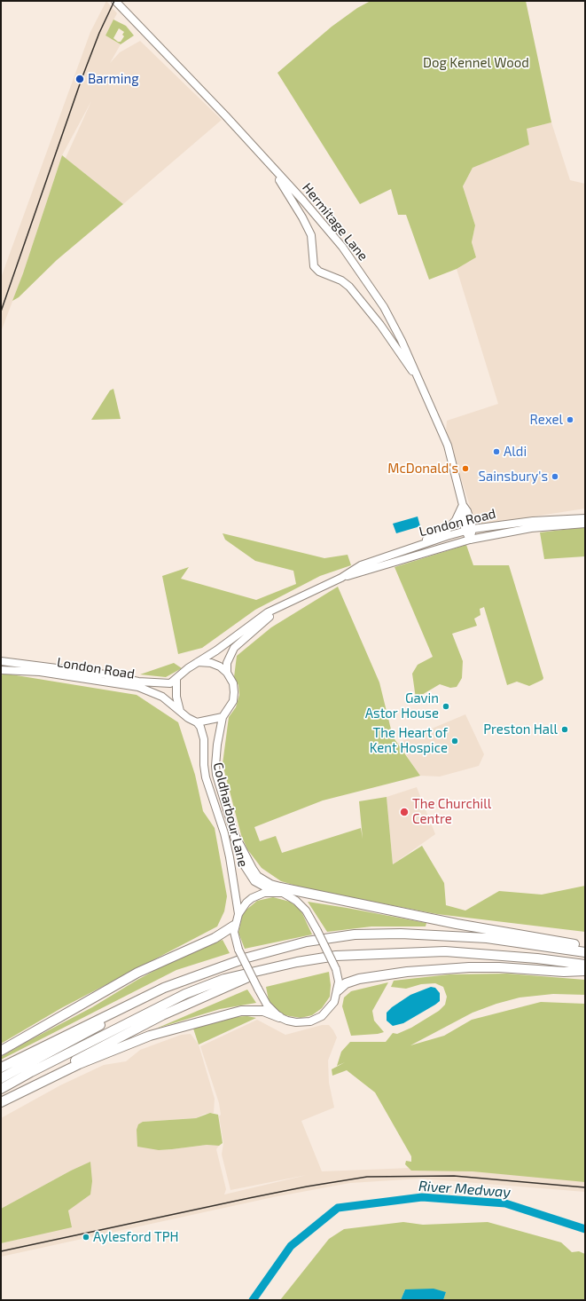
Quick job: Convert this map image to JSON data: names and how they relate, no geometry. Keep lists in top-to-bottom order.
{
  "streets": {
    "main road": ["Hermitage Lane", "London Road", "Coldharbour Lane"]
  },
  "crossings": [
    ["Hermitage Lane", "London Road"],
    ["London Road", "Coldharbour Lane"]
  ],
  "water": ["River Medway"],
  "parks": ["Dog Kennel Wood"],
  "places": [
    "Barming",
    "Rexel",
    "Aldi",
    "McDonald's",
    "Sainsbury's",
    "Gavin Astor House",
    "Preston Hall",
    "The Heart of Kent Hospice",
    "The Churchill Centre",
    "Aylesford TPH"
  ]
}
